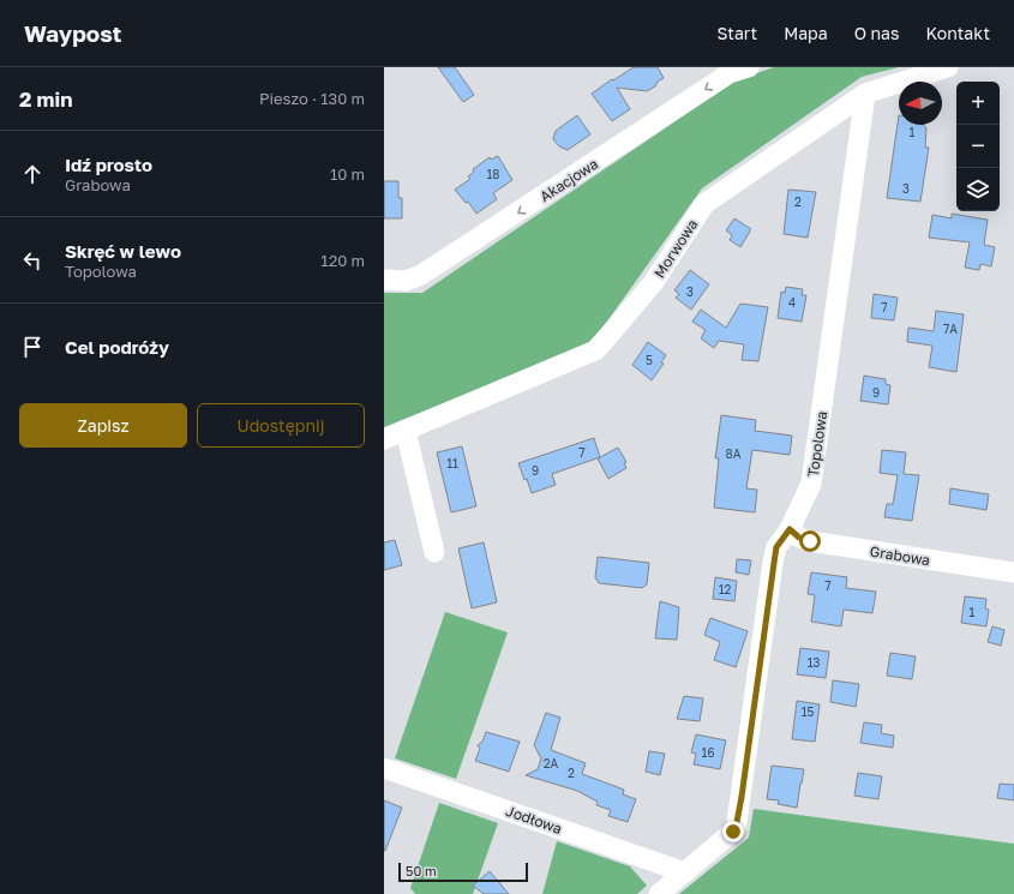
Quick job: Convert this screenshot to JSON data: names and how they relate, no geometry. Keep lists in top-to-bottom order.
{
  "streets": {
    "street": [
      "Akacjowa",
      "Morwowa",
      "Topolowa",
      "Grabowa",
      "Jodłowa"
    ]
  },
  "crossings": [
    ["Morwowa", "Topolowa"],
    ["Topolowa", "Grabowa"],
    ["Topolowa", "Jodłowa"]
  ],
  "one_way": ["Akacjowa"],
  "house_numbers": [
    "1",
    "18",
    "3",
    "2",
    "3",
    "4",
    "7",
    "7A",
    "5",
    "9",
    "7",
    "8A",
    "11",
    "9",
    "7",
    "12",
    "1",
    "13",
    "15",
    "16",
    "2A",
    "2"
  ],
  "scale_bar": "50 m",
  "north": "left",
  "page": {
    "header": "Waypost",
    "nav": [
      "Start",
      "Mapa",
      "O nas",
      "Kontakt"
    ],
    "heading": ["2 min", "Pieszo · 130 m"],
    "map_buttons": ["+", "−"],
    "list": [
      ["Idź prosto", "Grabowa", "10 m"],
      ["Skręć w lewo", "Topolowa", "120 m"],
      "Cel podróży"
    ],
    "buttons": ["Zapisz", "Udostępnij"],
    "scale": "50 m"
  }
}
